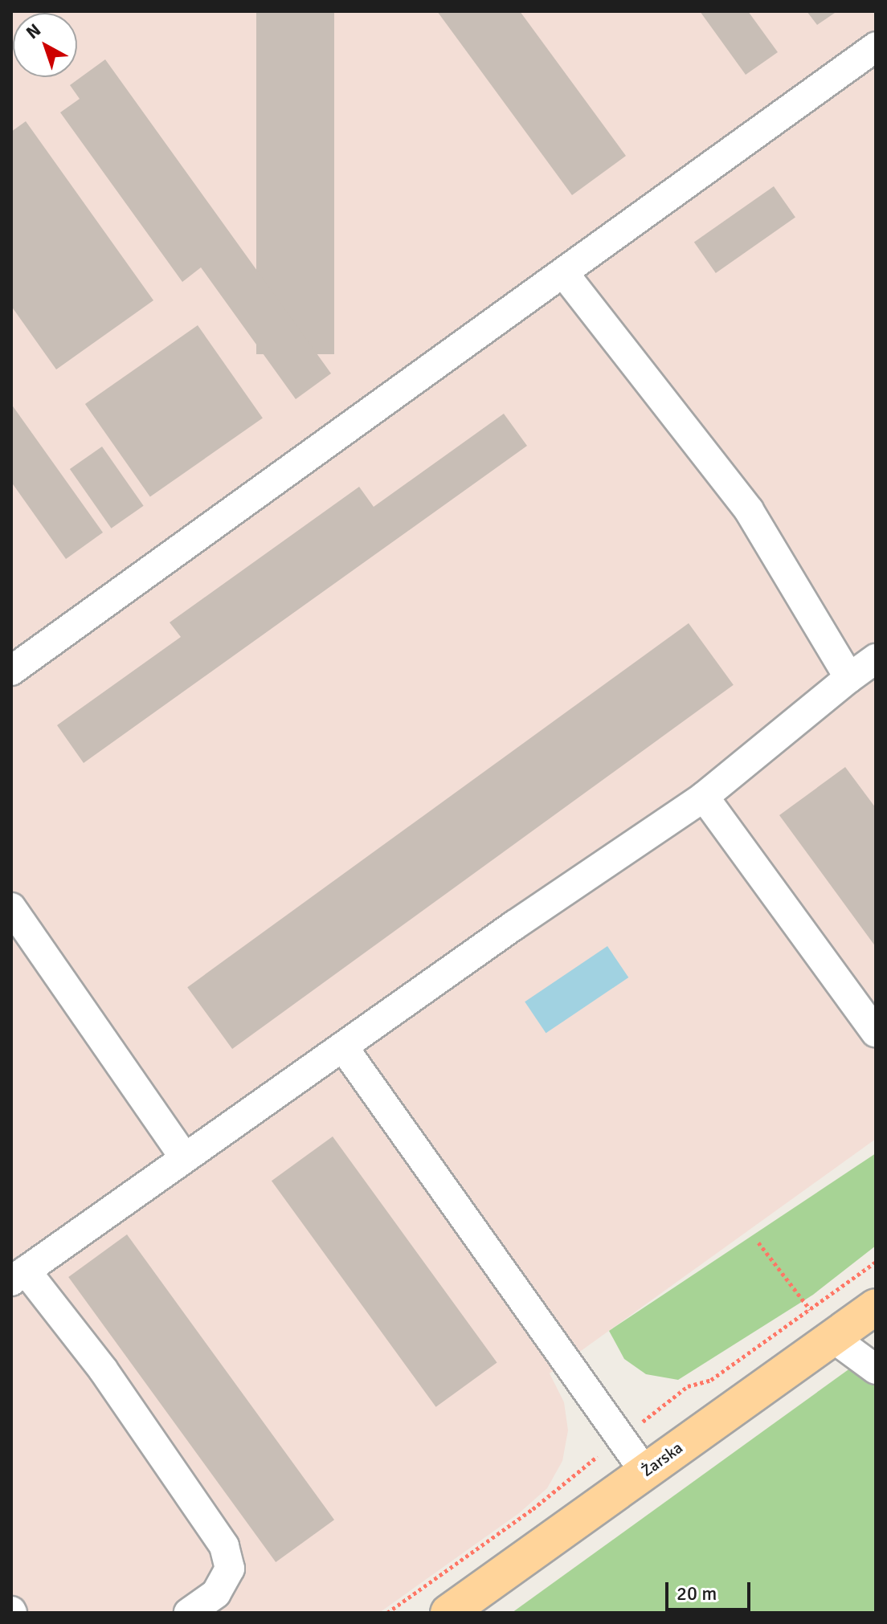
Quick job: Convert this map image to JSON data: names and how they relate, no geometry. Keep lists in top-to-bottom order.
{
  "streets": {
    "main road": ["Żarska"]
  },
  "scale_bar": "20 m",
  "north": "top left"
}
